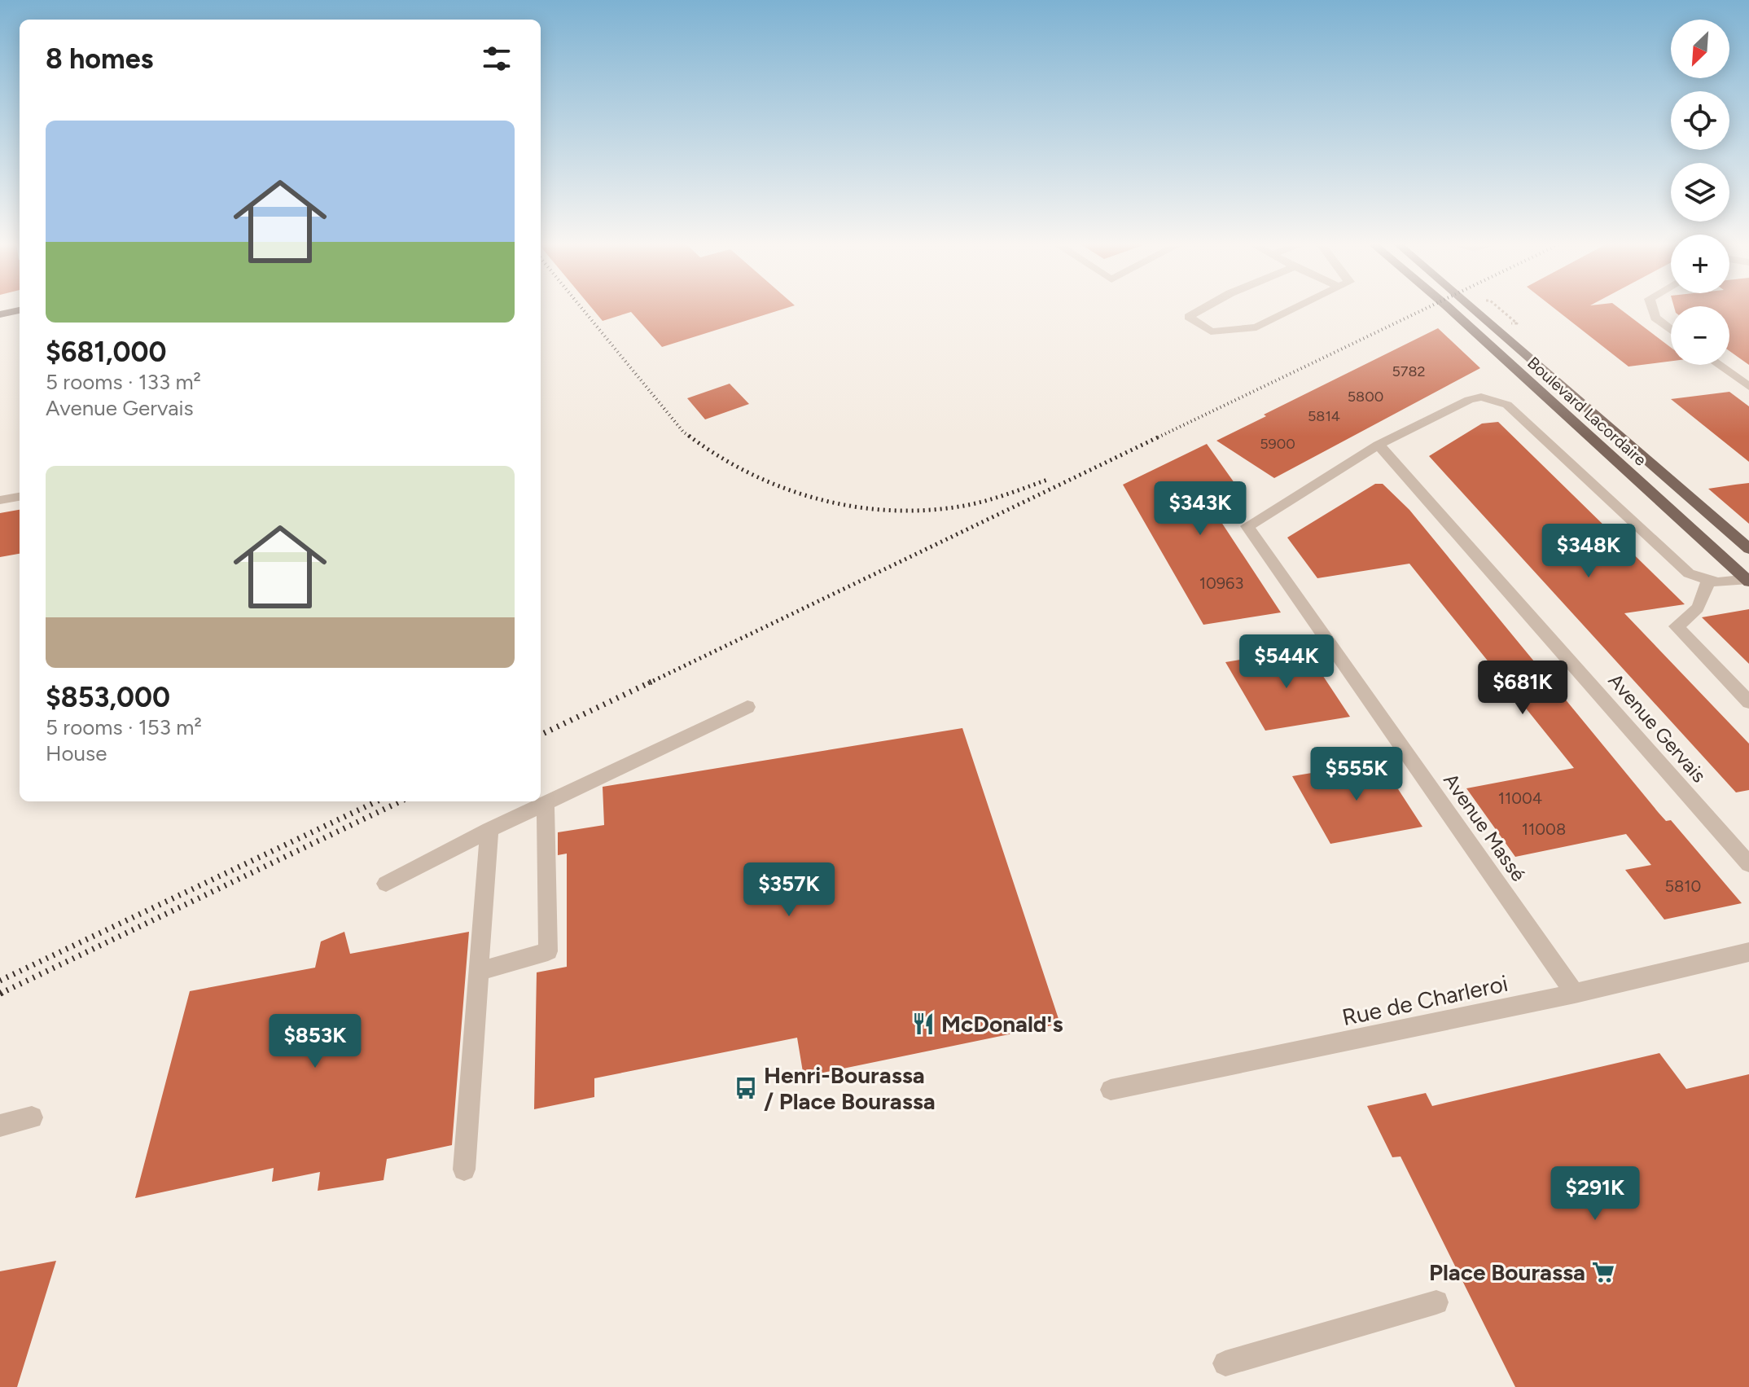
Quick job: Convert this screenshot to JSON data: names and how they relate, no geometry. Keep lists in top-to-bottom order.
{
  "streets": {
    "main road": ["Boulevard Lacordaire"],
    "street": ["Avenue Gervais", "Avenue Massé", "Rue de Charleroi"]
  },
  "crossings": [
    ["Avenue Gervais", "Avenue Massé"],
    ["Avenue Massé", "Rue de Charleroi"]
  ],
  "places": {
    "restaurant": ["McDonald's"],
    "bus stop": ["Henri-Bourassa / Place Bourassa"],
    "supermarket": ["Place Bourassa"]
  },
  "house_numbers": [
    "5782",
    "5800",
    "5814",
    "5900",
    "10963",
    "11004",
    "11008",
    "5810"
  ],
  "north": "bottom left",
  "page": {
    "map_buttons": ["+", "−"],
    "heading": "8 homes",
    "list": [
      {
        "name": "$681,000",
        "note": "5 rooms · 133 m² · Avenue Gervais"
      },
      {
        "name": "$853,000",
        "note": "5 rooms · 153 m² · House"
      }
    ],
    "price": [
      "$343K",
      "$348K",
      "$544K",
      "$681K",
      "$555K",
      "$357K",
      "$853K",
      "$291K"
    ]
  }
}
